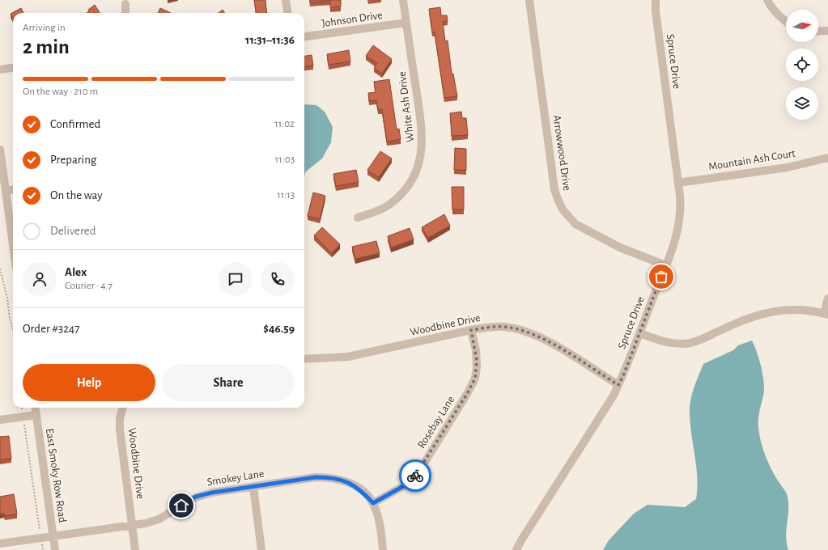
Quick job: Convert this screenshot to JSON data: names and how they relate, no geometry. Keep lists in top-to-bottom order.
{
  "streets": {
    "street": [
      "Johnson Drive",
      "Spruce Drive",
      "White Ash Drive",
      "Arrowwood Drive",
      "Mountain Ash Court",
      "Woodbine Drive",
      "Rosebay Lane",
      "East Smoky Row Road",
      "Smokey Lane"
    ]
  },
  "crossings": [
    ["Johnson Drive", "White Ash Drive"],
    ["Spruce Drive", "Arrowwood Drive"],
    ["Spruce Drive", "Mountain Ash Court"],
    ["Spruce Drive", "Woodbine Drive"],
    ["Woodbine Drive", "Rosebay Lane"],
    ["Woodbine Drive", "Smokey Lane"],
    ["Rosebay Lane", "Smokey Lane"],
    ["East Smoky Row Road", "Smokey Lane"]
  ],
  "north": "right",
  "page": {
    "heading": ["2 min", "Arriving in", "11:31–11:36"],
    "panel": [
      "Alex",
      "Courier · 4.7",
      "Order #3247",
      "$46.59"
    ],
    "bar": "On the way · 210 m",
    "list": [
      ["Confirmed", "11:02"],
      ["Preparing", "11:03"],
      ["On the way", "11:13"],
      "Delivered"
    ],
    "buttons": ["Help", "Share"]
  }
}
